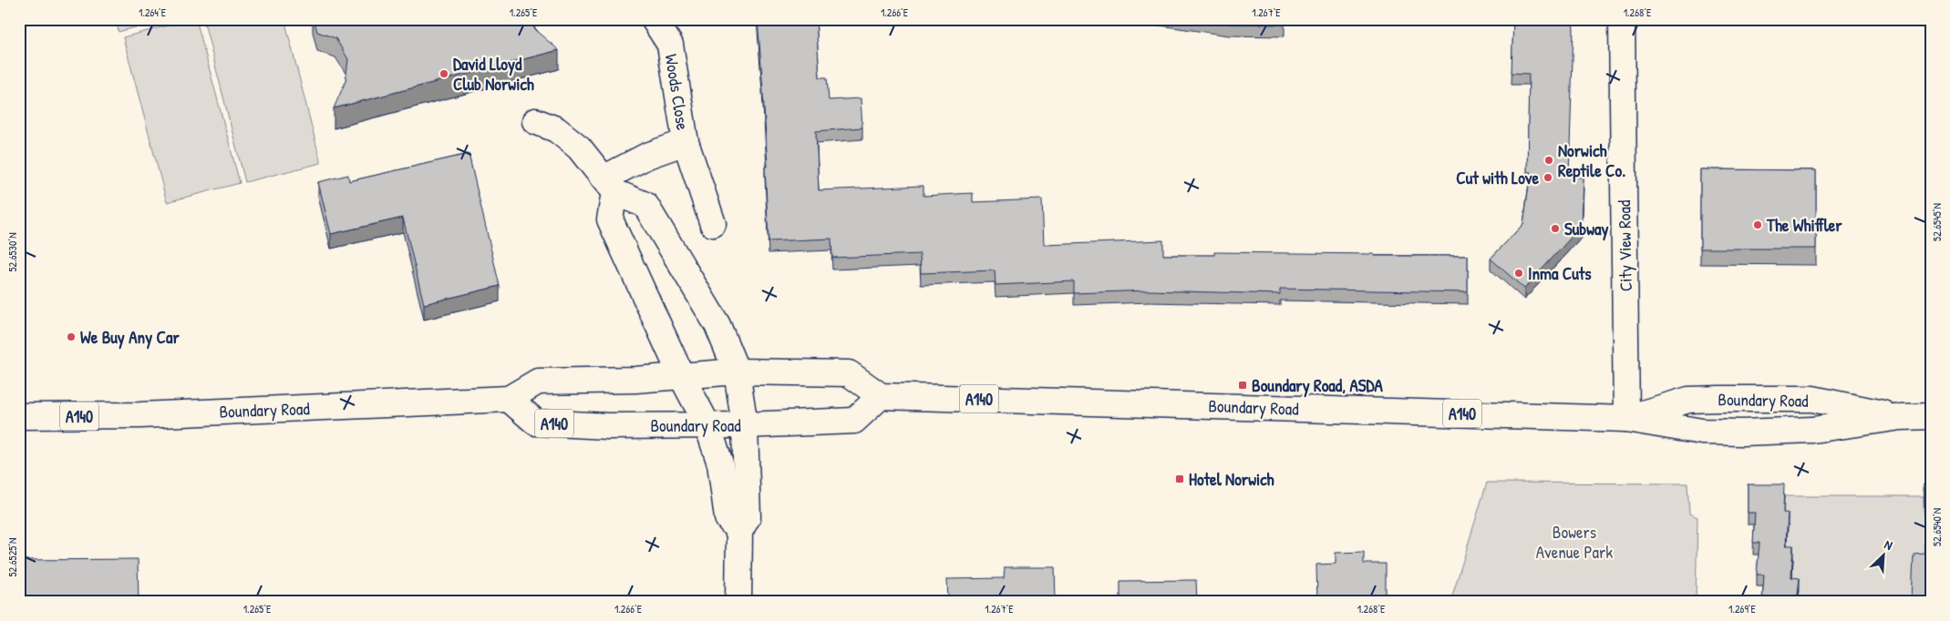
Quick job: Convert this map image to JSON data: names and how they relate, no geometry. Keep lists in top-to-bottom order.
{
  "streets": {
    "main road": [
      "Woods Close",
      "City View Road",
      "A140",
      "Boundary Road"
    ]
  },
  "crossings": [
    ["City View Road", "Boundary Road"]
  ],
  "parks": ["Bowers Avenue Park"],
  "places": {
    "other": [
      "David Lloyd Club Norwich",
      "Norwich Reptile Co.",
      "Cut with Love",
      "The Whiffler",
      "Subway",
      "Inma Cuts",
      "We Buy Any Car"
    ],
    "transit": ["Boundary Road, ASDA", "Hotel Norwich"]
  },
  "north": "top right",
  "coordinates": [
    "1.264°E",
    "1.265°E",
    "1.266°E",
    "1.267°E",
    "1.268°E",
    "52.6545°N",
    "52.6530°N",
    "52.6540°N",
    "52.6525°N",
    "1.269°E"
  ]
}
